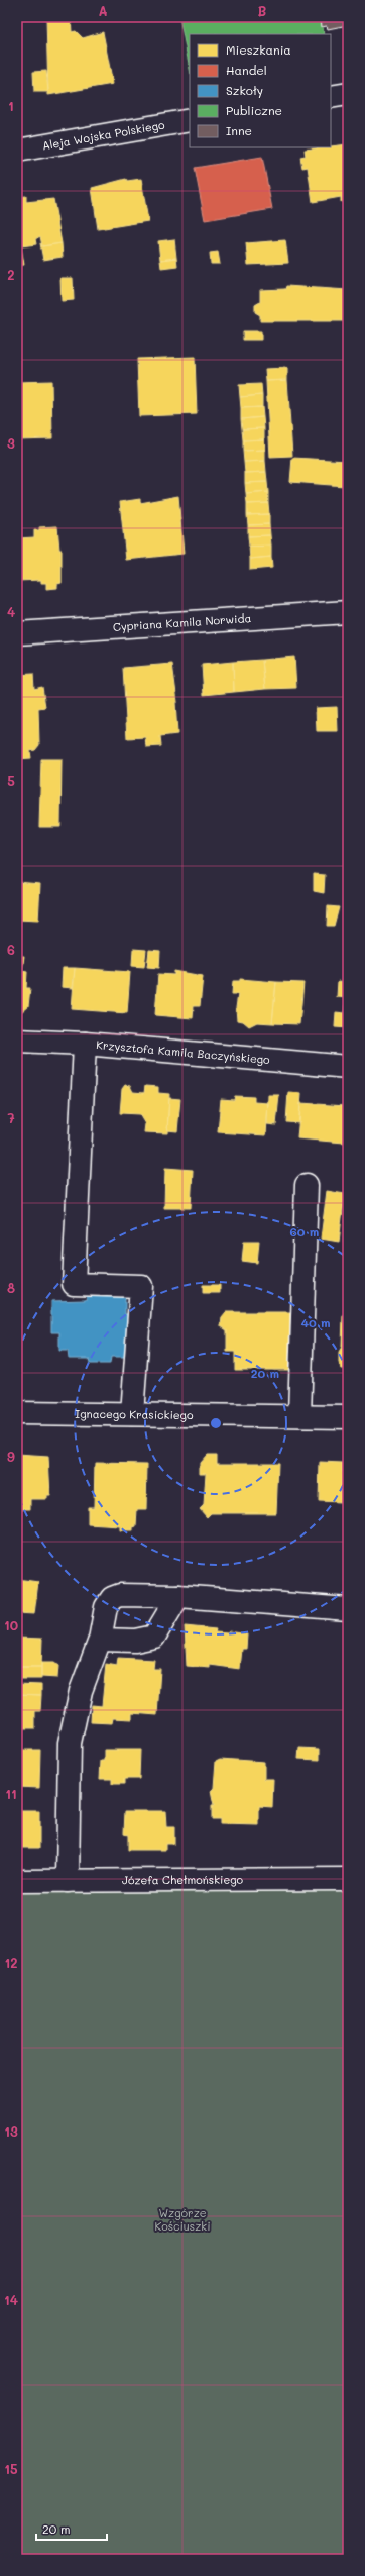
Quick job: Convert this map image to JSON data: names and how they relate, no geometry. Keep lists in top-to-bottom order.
{
  "streets": {
    "street": [
      "Aleja Wojska Polskiego",
      "Cypriana Kamila Norwida",
      "Krzysztofa Kamila Baczyńskiego",
      "Ignacego Krasickiego",
      "Józefa Chełmońskiego"
    ]
  },
  "parks": ["Wzgórze Kościuszki"],
  "legend": [
    "Mieszkania",
    "Handel",
    "Szkoły",
    "Publiczne",
    "Inne"
  ],
  "scale_bar": "20 m",
  "grid": {
    "columns": ["A", "B"],
    "rows": [
      "1",
      "2",
      "3",
      "4",
      "5",
      "6",
      "7",
      "8",
      "9",
      "10",
      "11",
      "12",
      "13",
      "14",
      "15"
    ]
  },
  "rings": ["60 m", "40 m", "20 m"]
}
